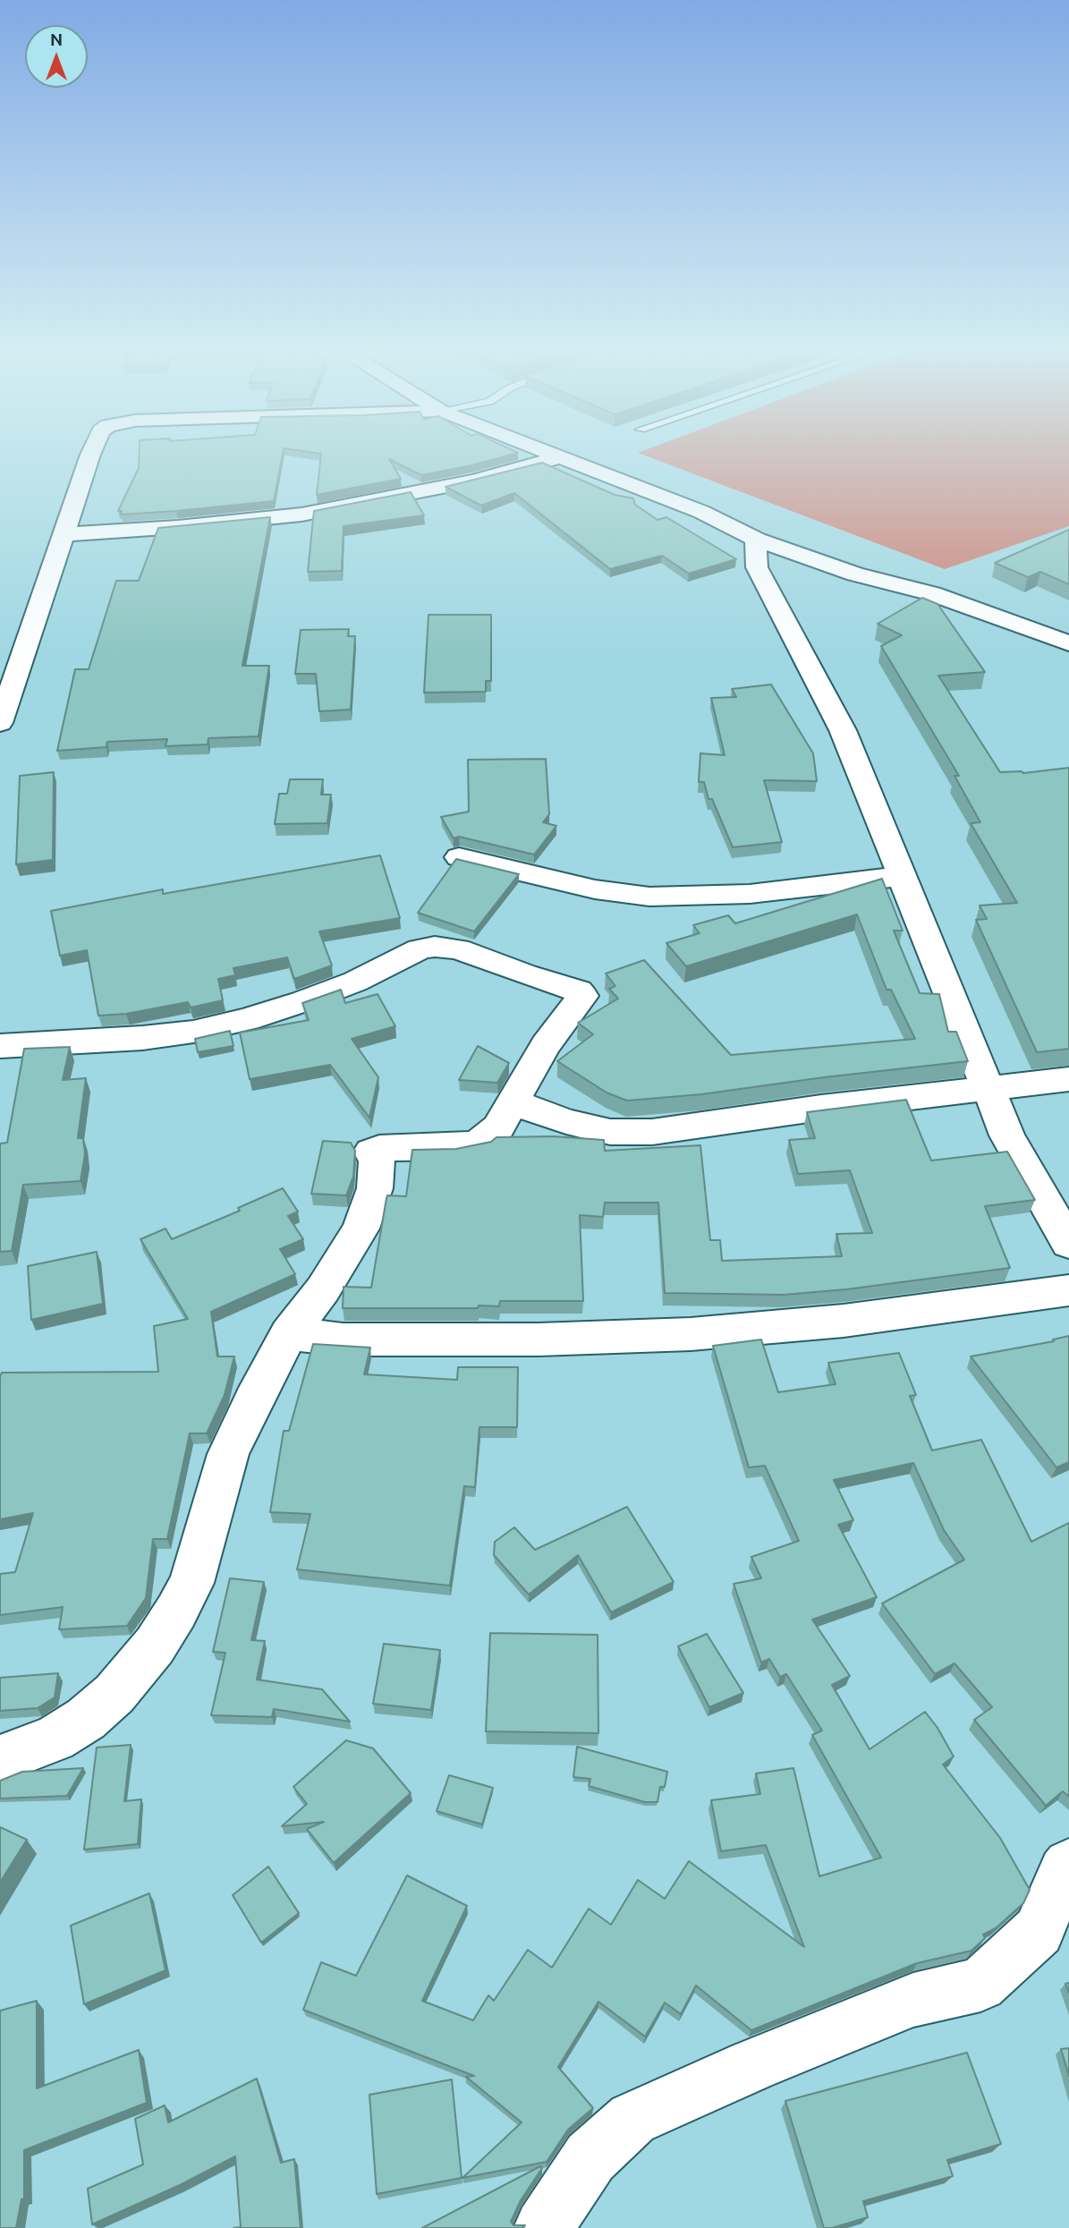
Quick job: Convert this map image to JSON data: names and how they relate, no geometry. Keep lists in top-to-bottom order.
{
  "north": "top"
}
